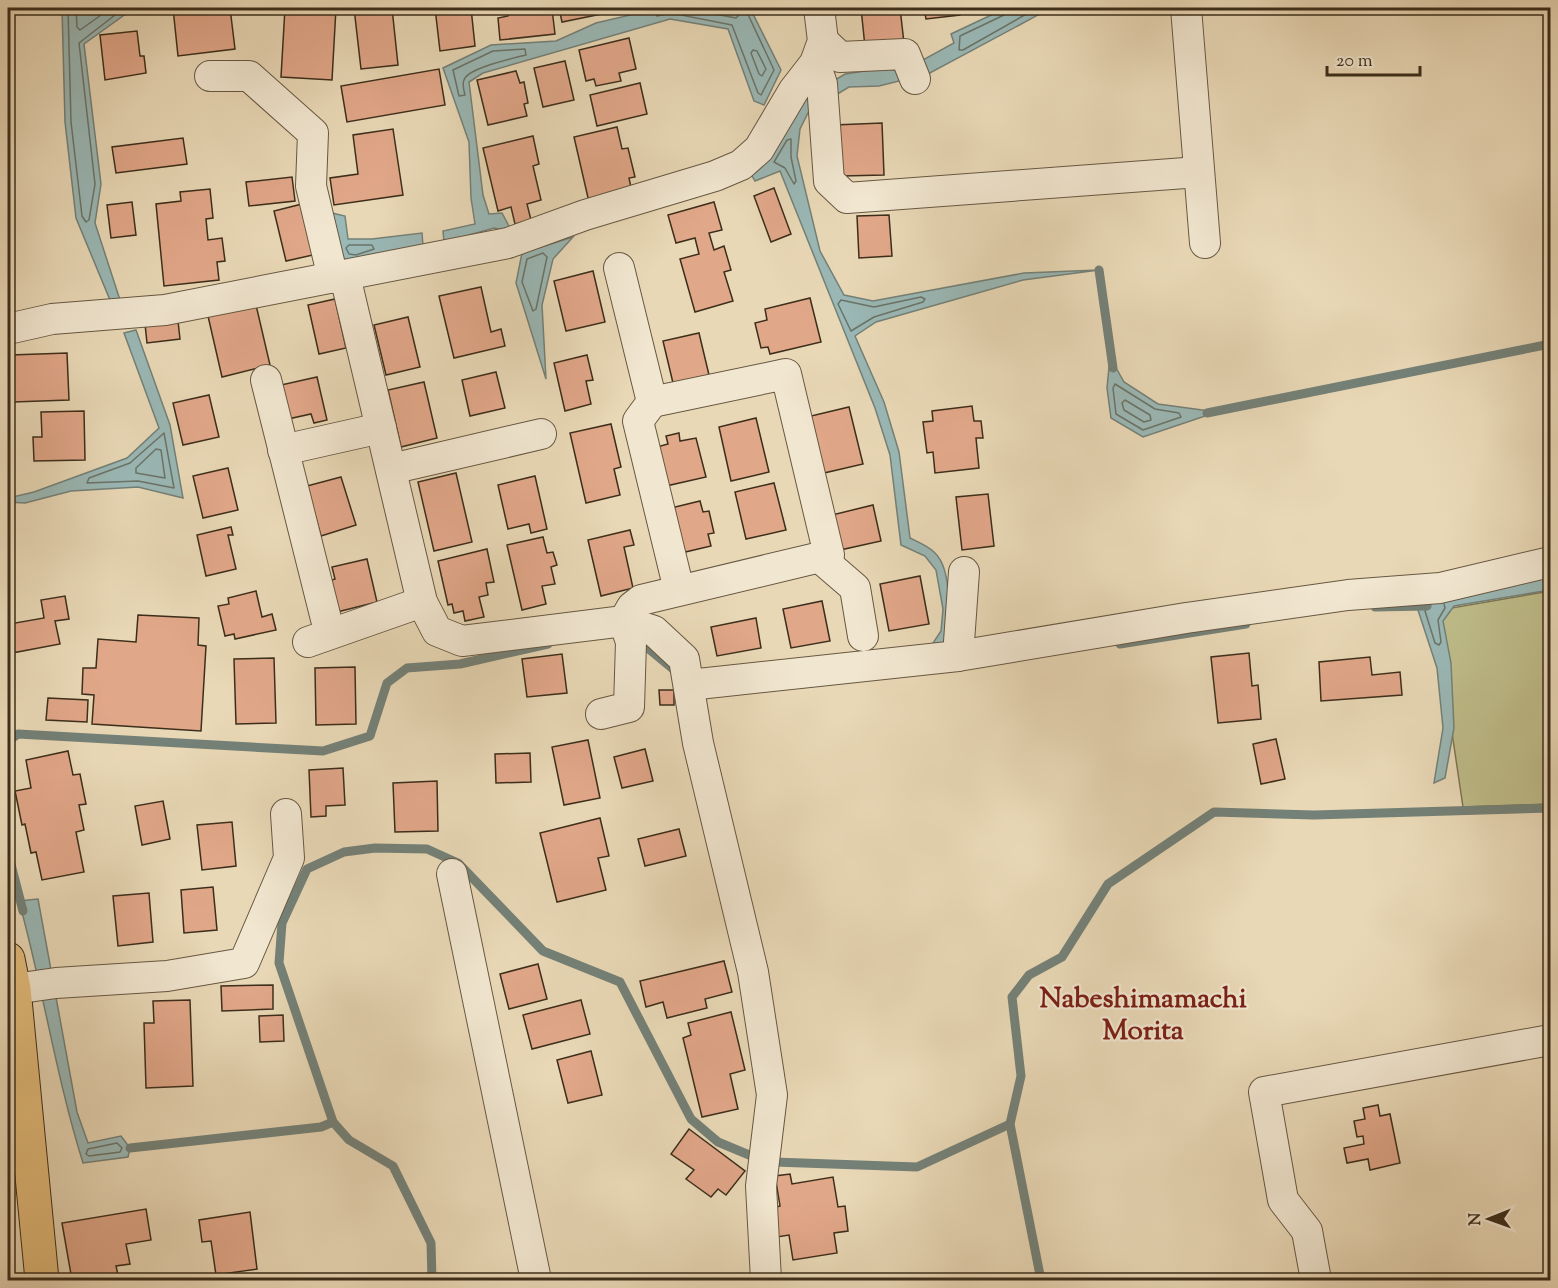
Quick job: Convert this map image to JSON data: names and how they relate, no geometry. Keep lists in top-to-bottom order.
{
  "districts": ["Nabeshimamachi Morita"],
  "scale_bar": "20 m",
  "north": "left"
}
